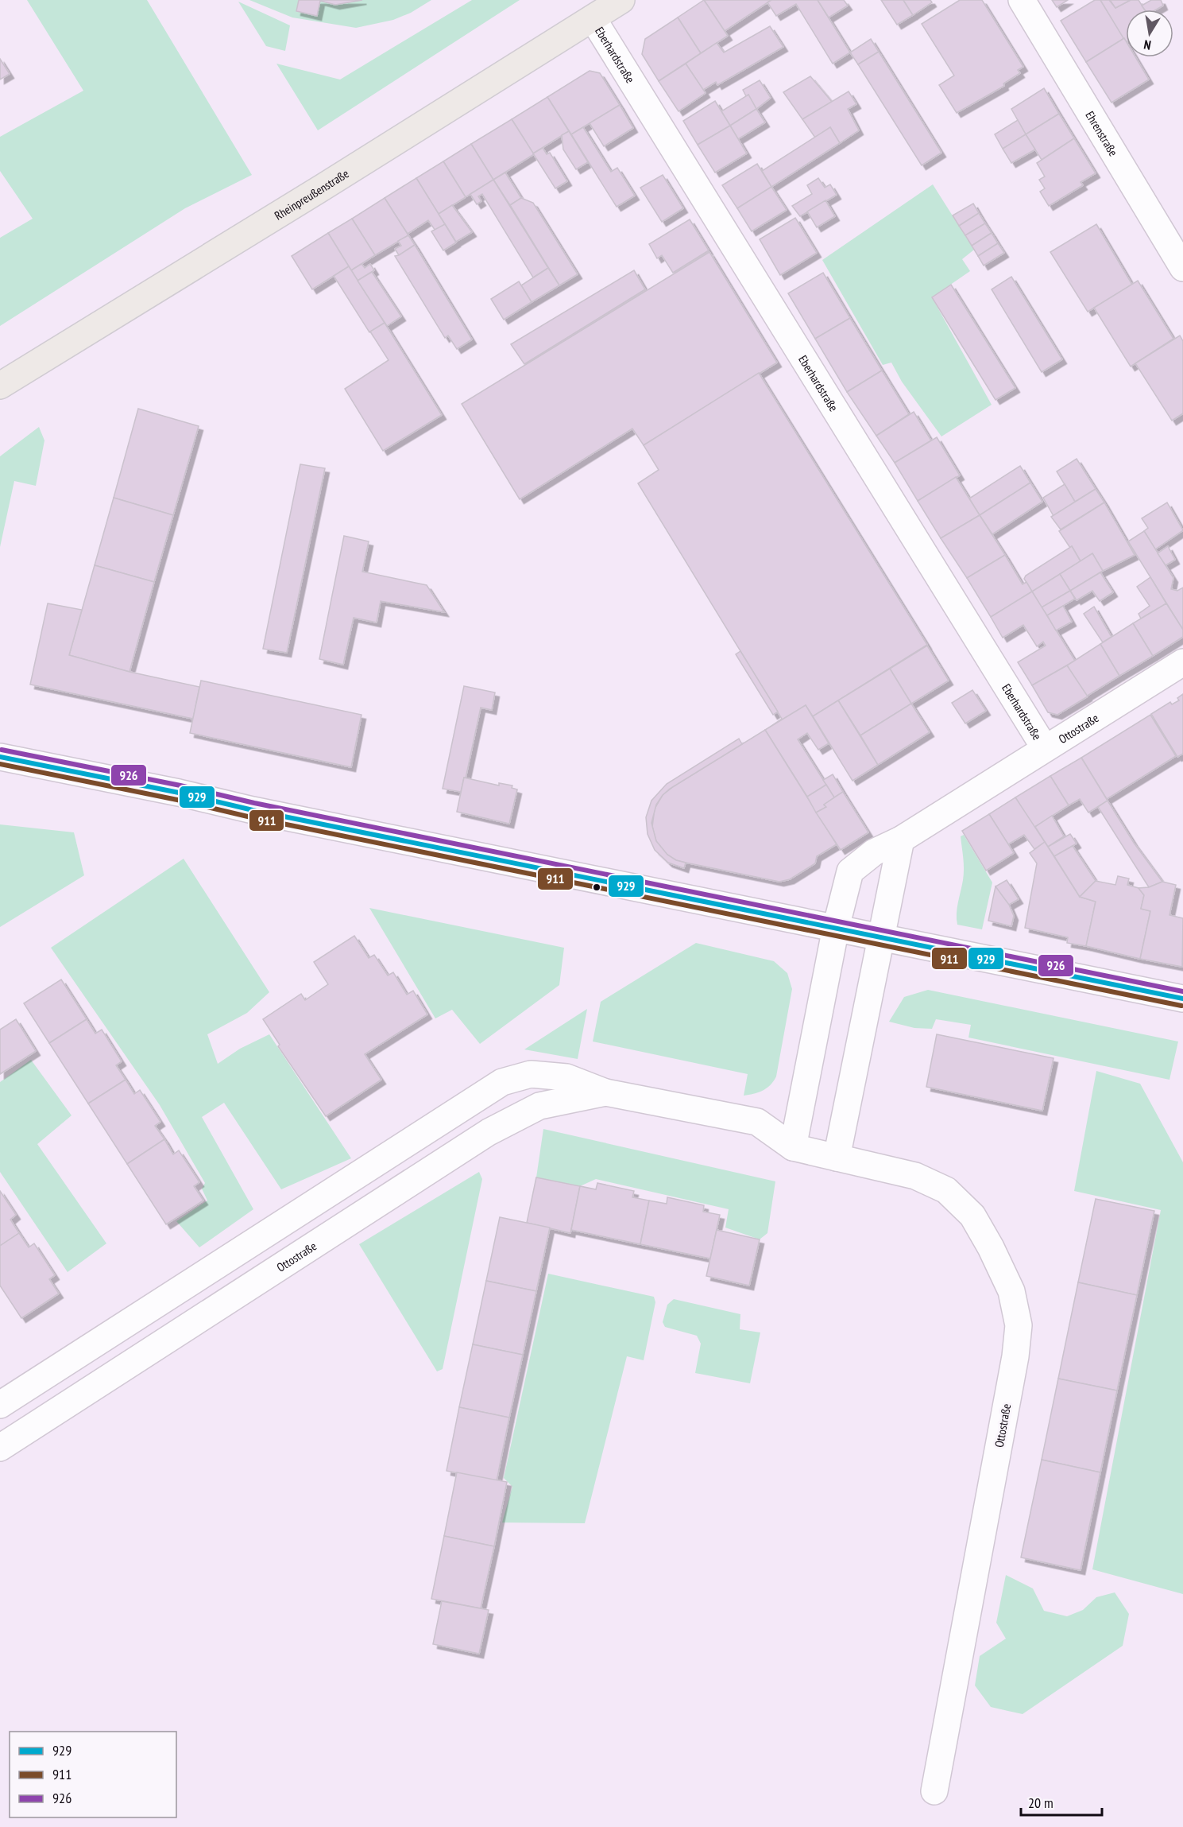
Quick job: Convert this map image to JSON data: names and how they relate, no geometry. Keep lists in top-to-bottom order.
{
  "streets": {
    "main road": ["Rheinpreußenstraße"],
    "street": ["Eberhardstraße", "Ehrenstraße", "Ottostraße"]
  },
  "crossings": [
    ["Eberhardstraße", "Rheinpreußenstraße"],
    ["Eberhardstraße", "Ottostraße"]
  ],
  "lines": ["transit line 926", "transit line 929", "transit line 911"],
  "legend": ["929", "911", "926"],
  "scale_bar": "20 m",
  "north": "bottom"
}
